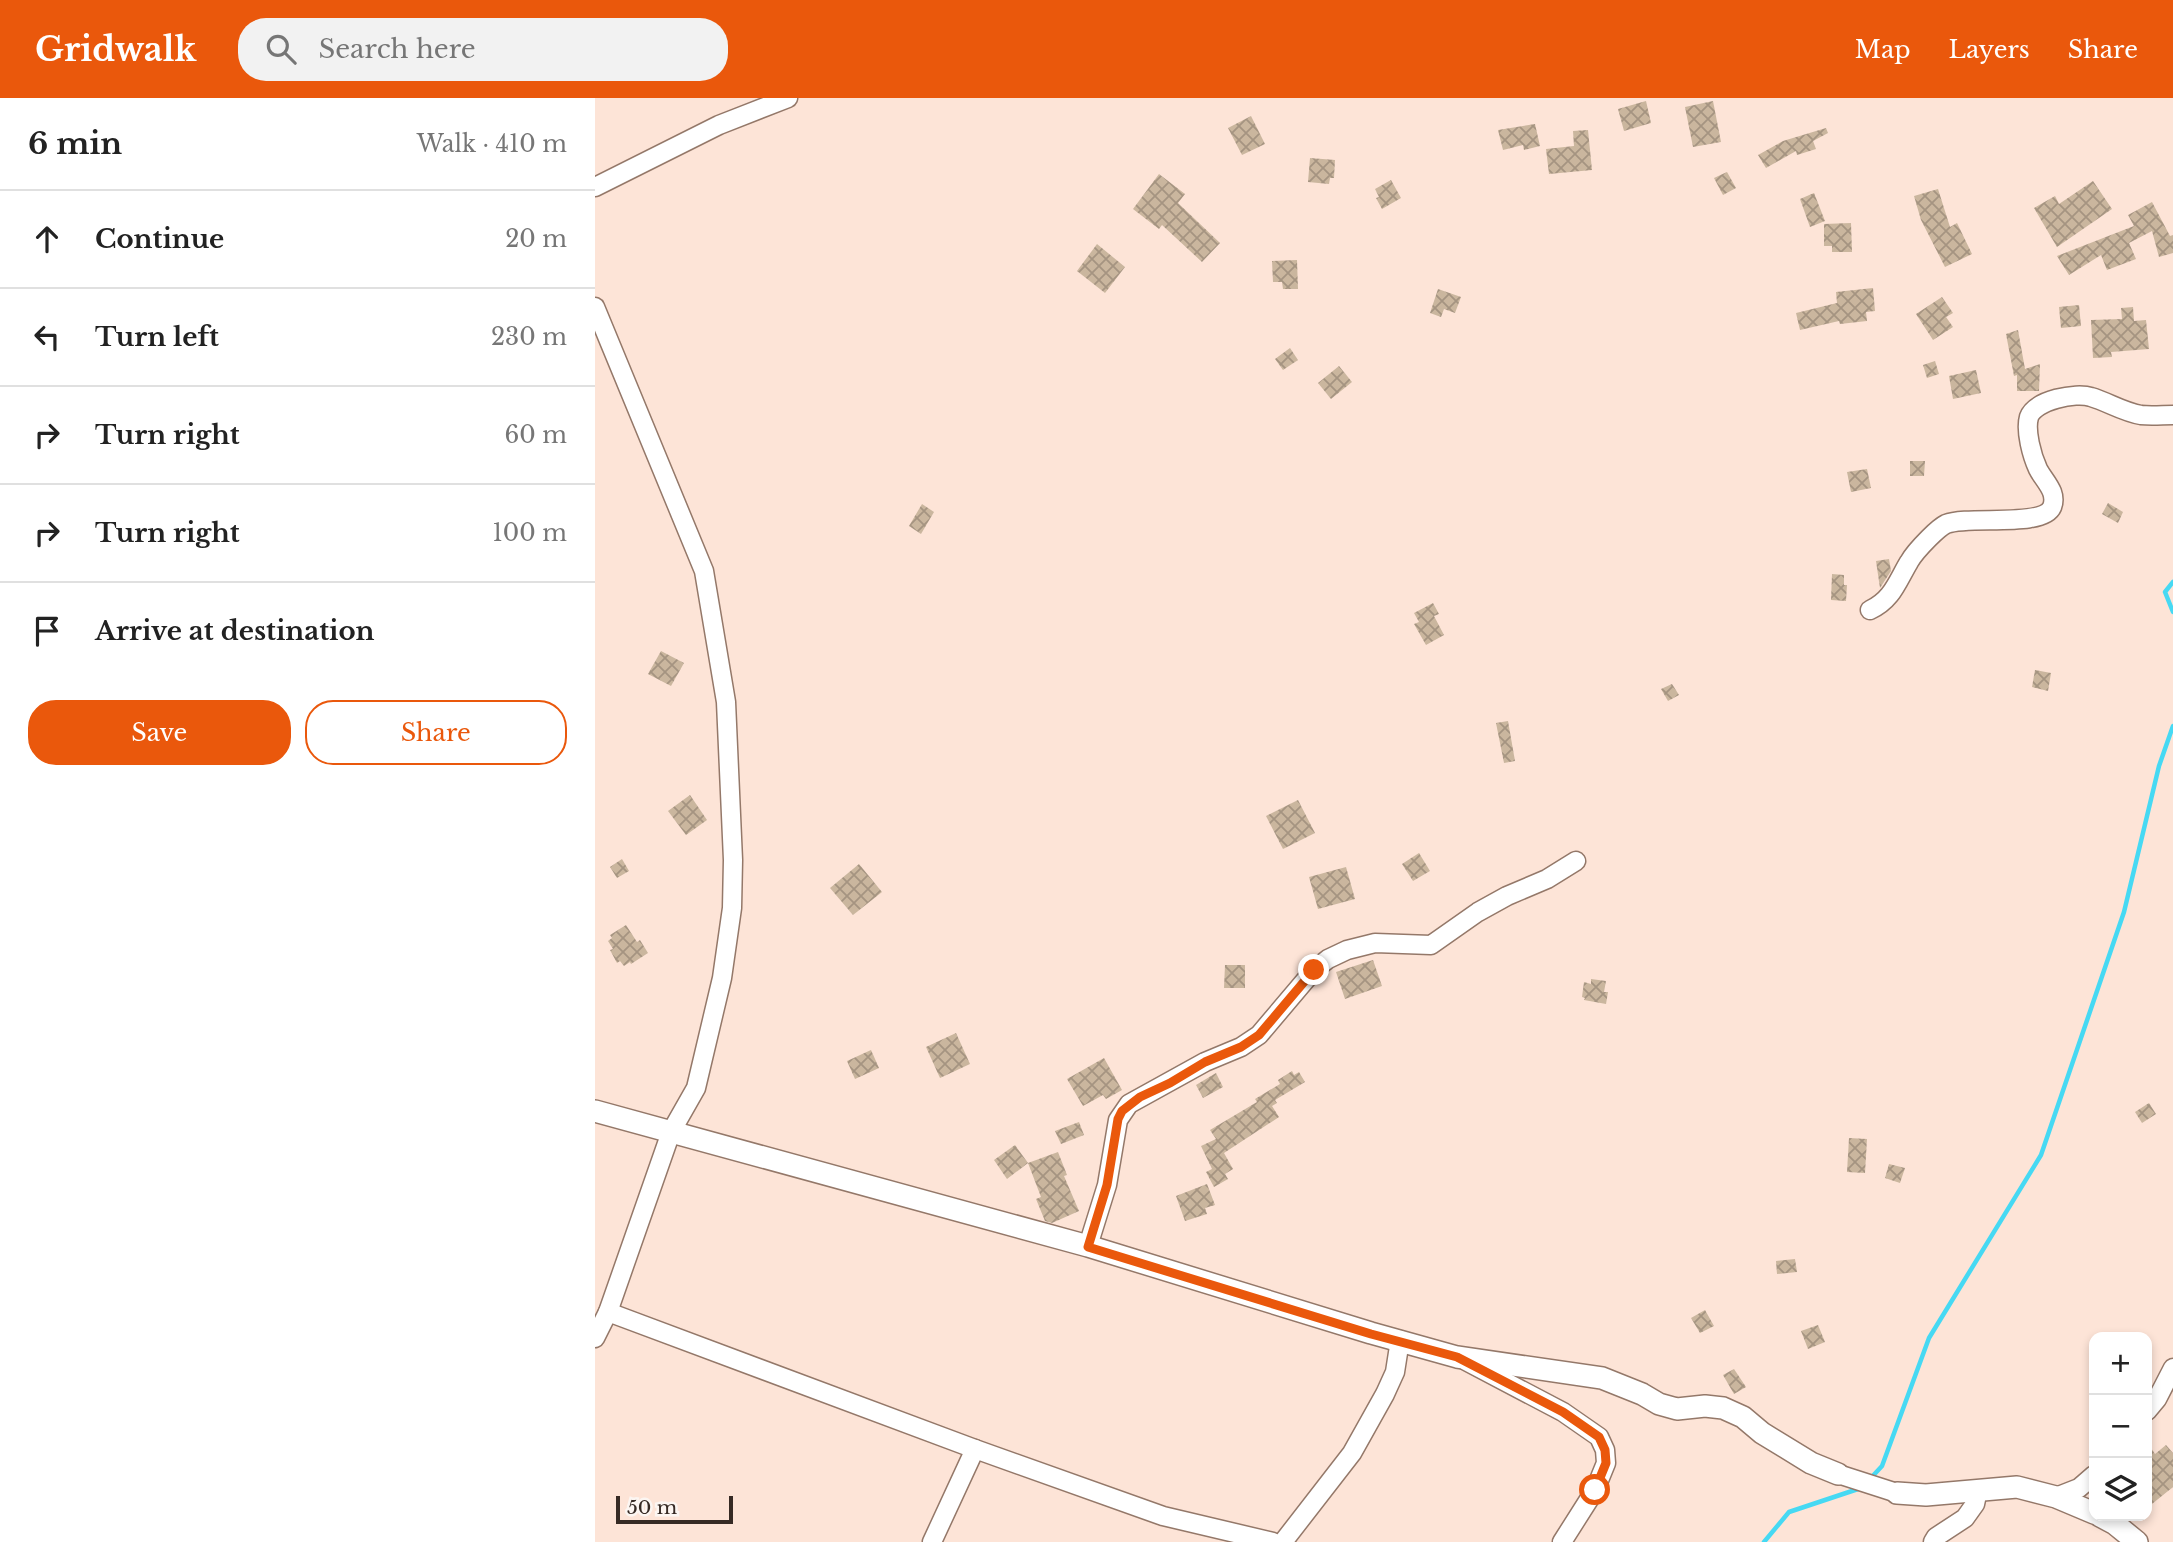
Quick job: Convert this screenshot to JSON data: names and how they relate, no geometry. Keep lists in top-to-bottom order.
{
  "scale_bar": "50 m",
  "page": {
    "header": "Gridwalk",
    "search": "Search here",
    "nav": ["Map", "Layers", "Share"],
    "heading": ["6 min", "Walk · 410 m"],
    "list": [
      ["Continue", "20 m"],
      ["Turn left", "230 m"],
      ["Turn right", "60 m"],
      ["Turn right", "100 m"],
      "Arrive at destination"
    ],
    "buttons": ["Save", "Share"],
    "map_buttons": ["+", "−"],
    "scale": "50 m"
  }
}
